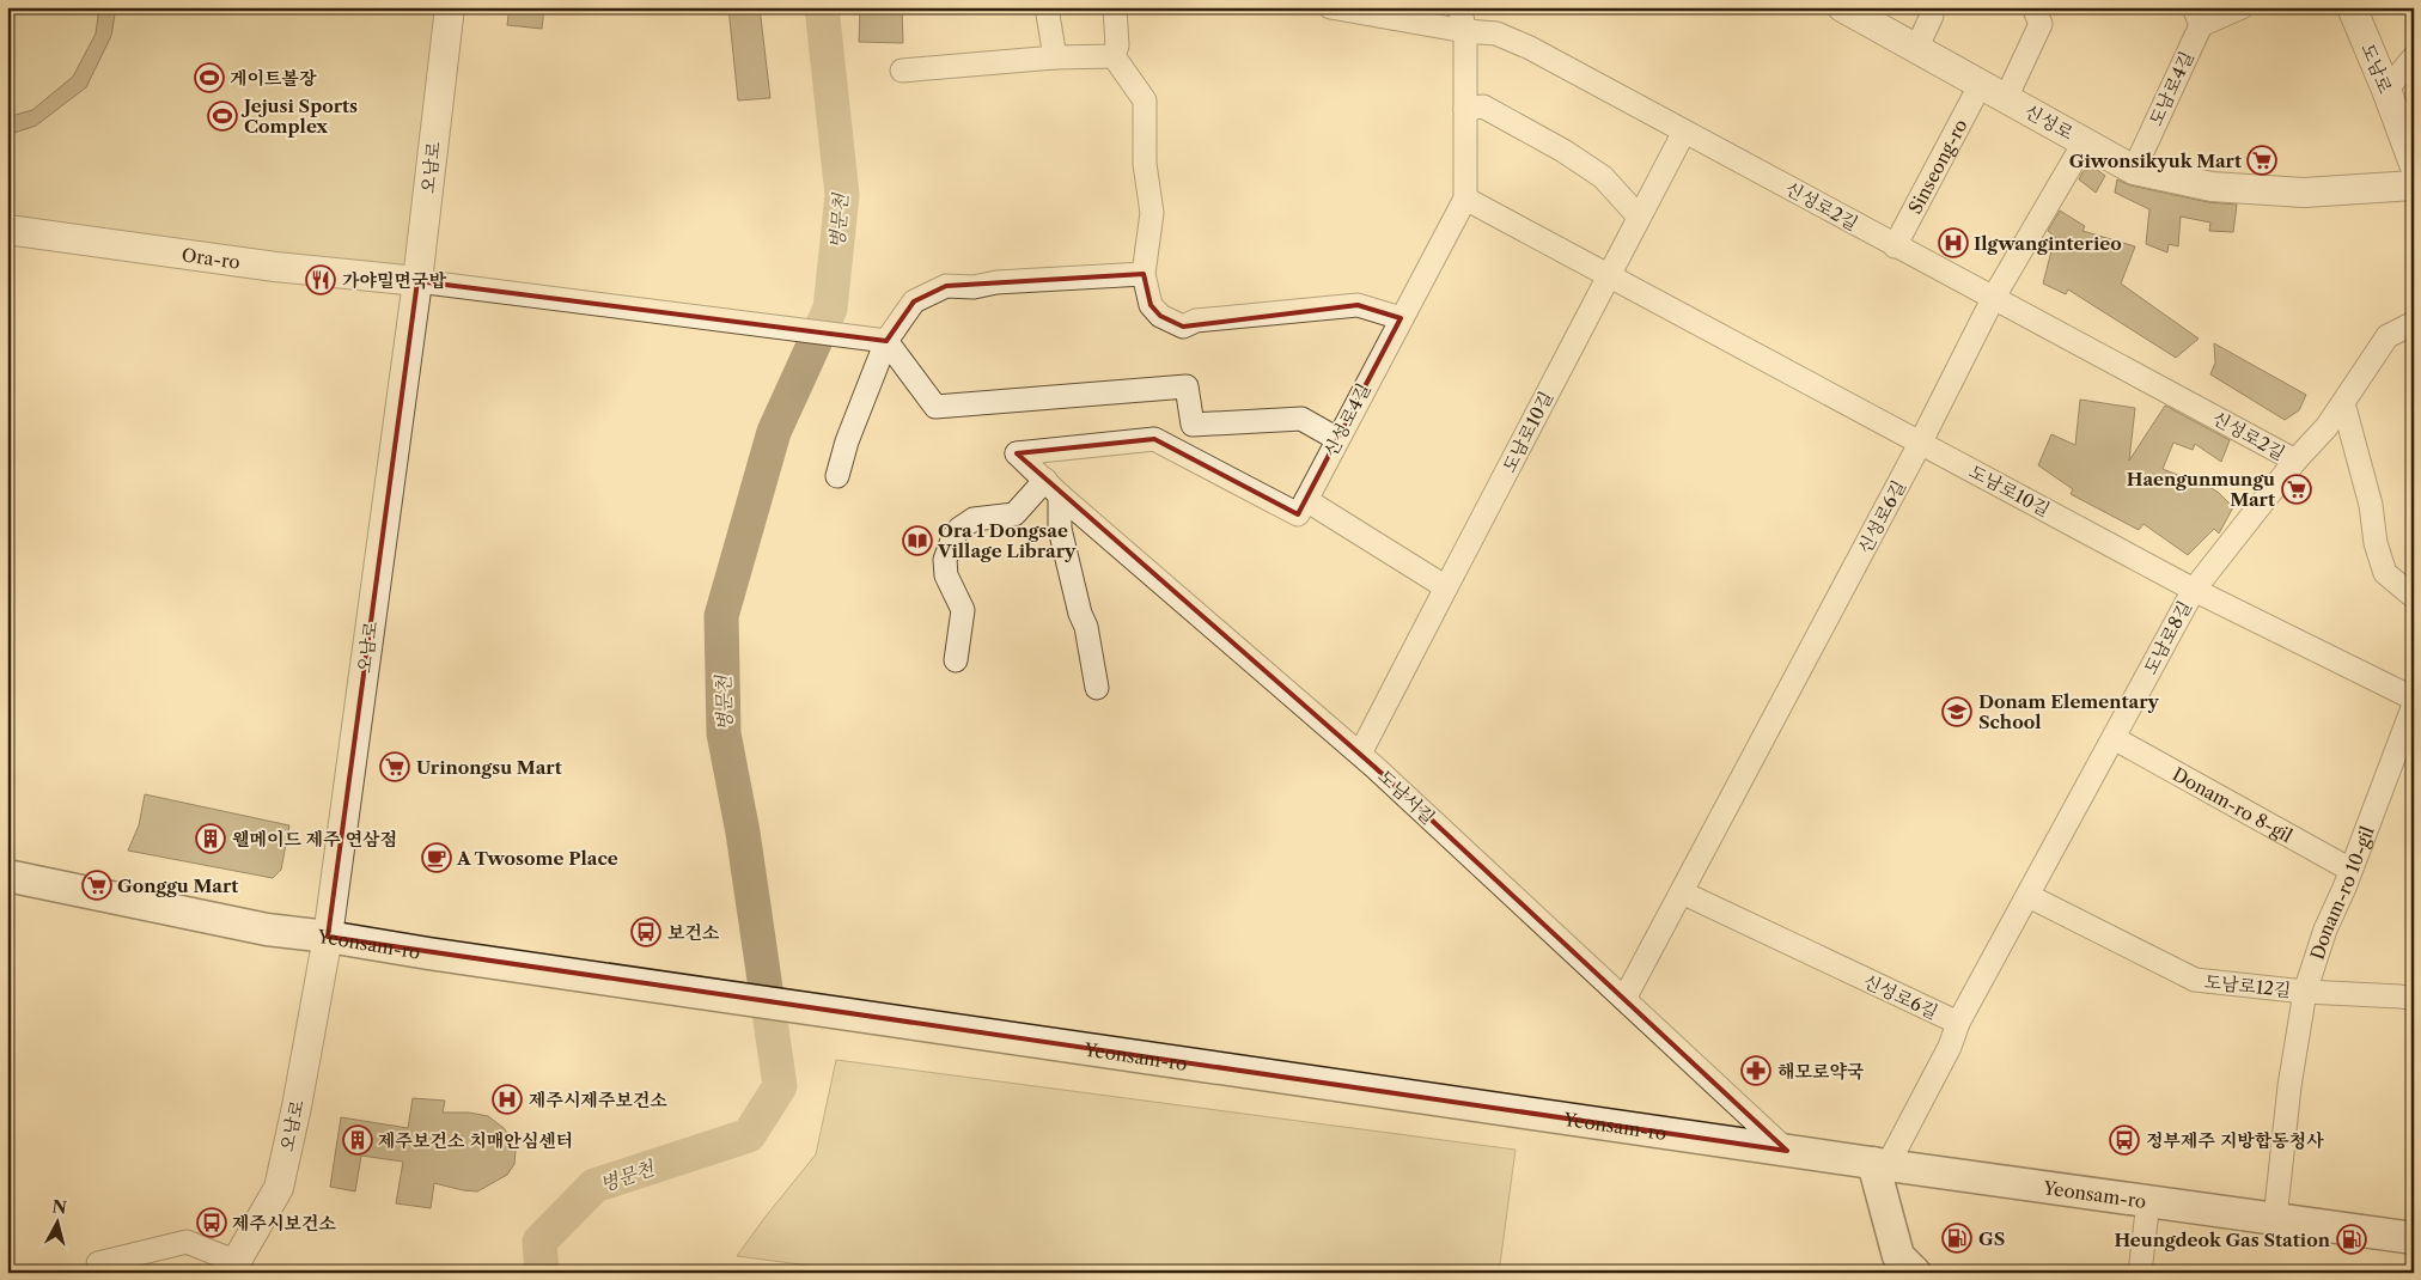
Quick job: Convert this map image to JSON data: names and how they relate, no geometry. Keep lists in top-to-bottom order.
{
  "streets": {
    "main road": ["Yeonsam-ro"],
    "street": [
      "도남로",
      "도남로4길",
      "신성로",
      "Sinseong-ro",
      "오남로",
      "신성로2길",
      "Ora-ro",
      "신성로4길",
      "도남로10길",
      "신성로6길",
      "도남로8길",
      "도남서길",
      "Donam-ro 8-gil",
      "Donam-ro 10-gil",
      "도남로12길"
    ]
  },
  "crossings": [
    ["도남로4길", "신성로"],
    ["신성로", "Sinseong-ro"],
    ["신성로", "신성로6길"],
    ["Sinseong-ro", "신성로2길"],
    ["오남로", "Ora-ro"],
    ["오남로", "Yeonsam-ro"],
    ["신성로2길", "신성로4길"],
    ["신성로2길", "도남로10길"],
    ["신성로2길", "신성로6길"],
    ["신성로2길", "도남로8길"],
    ["신성로4길", "도남로10길"],
    ["신성로4길", "도남서길"],
    ["도남로10길", "신성로6길"],
    ["도남로10길", "도남로8길"],
    ["신성로6길", "도남로8길"],
    ["신성로6길", "도남서길"],
    ["도남로8길", "Donam-ro 8-gil"],
    ["도남로8길", "Yeonsam-ro"],
    ["도남로8길", "도남로12길"],
    ["도남서길", "Yeonsam-ro"],
    ["Donam-ro 8-gil", "Donam-ro 10-gil"],
    ["Donam-ro 10-gil", "Yeonsam-ro"],
    ["Donam-ro 10-gil", "도남로12길"]
  ],
  "water": ["병문천"],
  "places": {
    "sports": ["게이트볼장", "Jejusi Sports Complex"],
    "supermarket": [
      "Giwonsikyuk Mart",
      "Haengunmungu Mart",
      "Urinongsu Mart",
      "Gonggu Mart"
    ],
    "hospital": ["Ilgwanginterieo", "제주시제주보건소"],
    "restaurant": ["가야밀면국밥"],
    "library": ["Ora 1 Dongsae Village Library"],
    "school or university": ["Donam Elementary School"],
    "building": ["웰메이드 제주 연삼점", "제주보건소 치매안심센터"],
    "cafe": ["A Twosome Place"],
    "bus stop": ["보건소", "정부제주 지방합동청사", "제주시보건소"],
    "pharmacy": ["해모로약국"],
    "fuel station": ["GS", "Heungdeok Gas Station"]
  },
  "north": "top"
}
